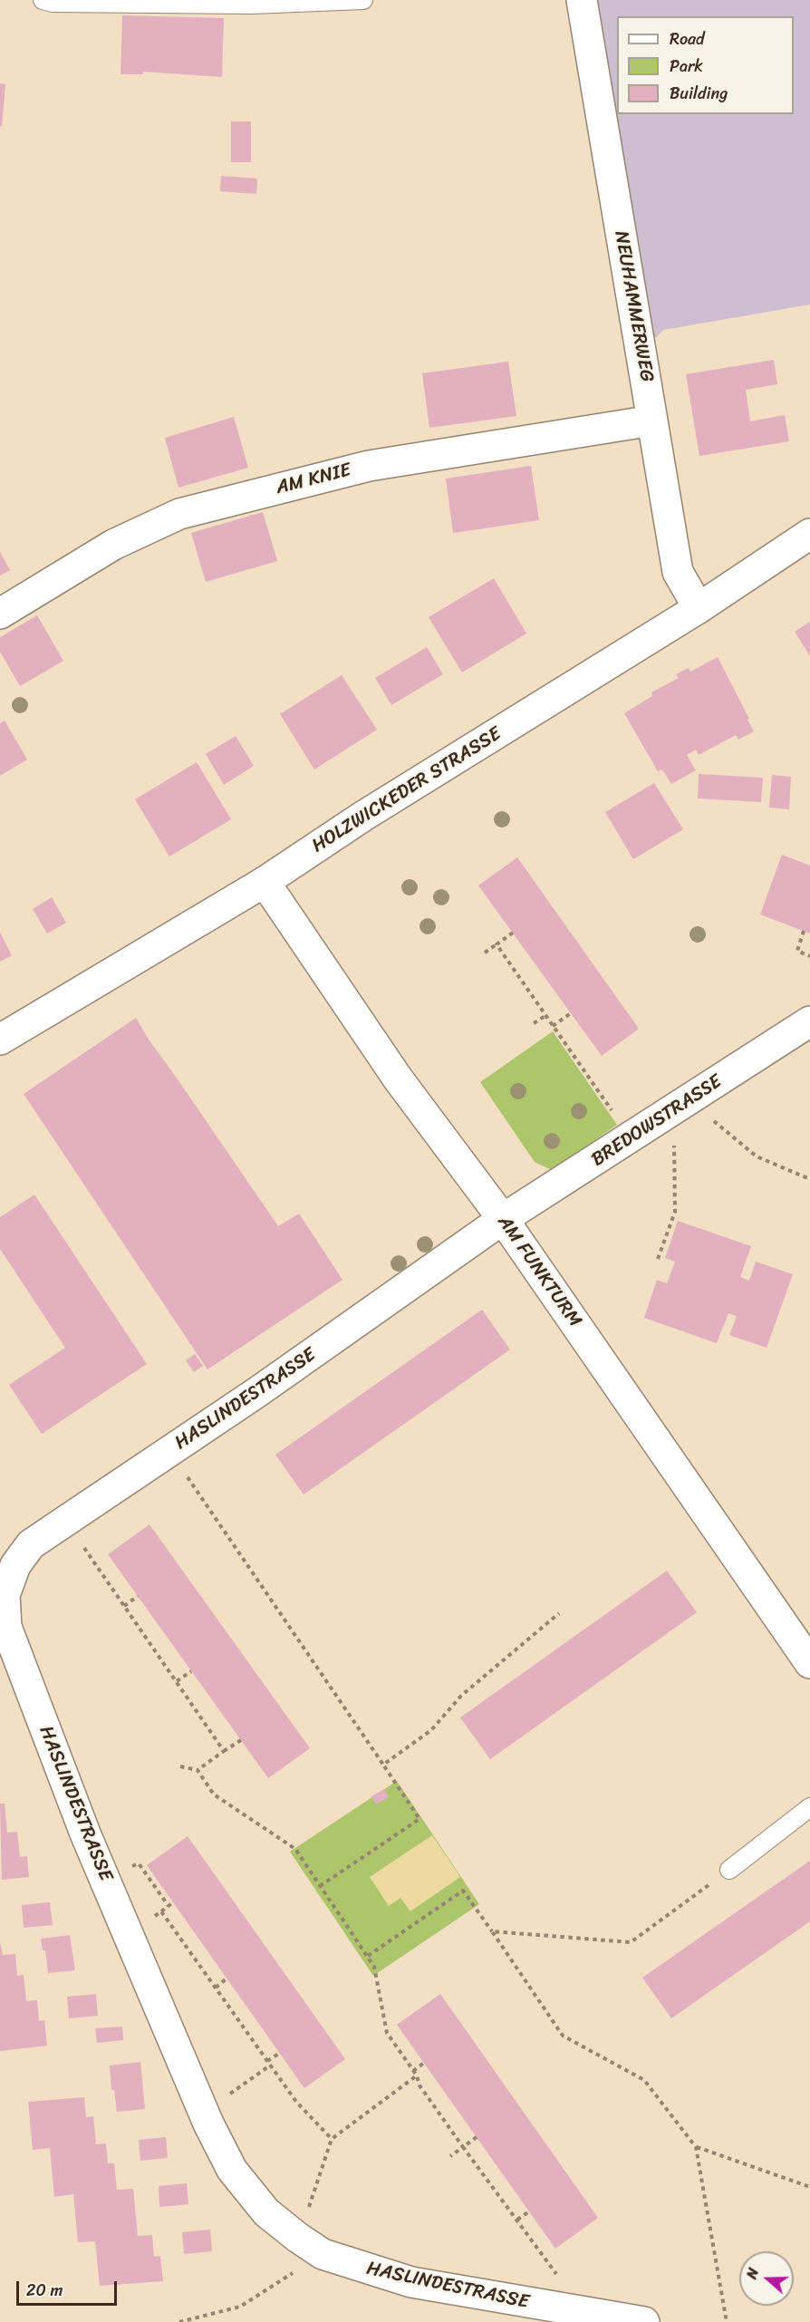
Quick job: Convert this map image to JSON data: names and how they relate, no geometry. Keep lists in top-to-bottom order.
{
  "streets": {
    "street": [
      "NEUHAMMERWEG",
      "AM KNIE",
      "HOLZWICKEDER STRASSE",
      "BREDOWSTRASSE",
      "AM FUNKTURM",
      "HASLINDESTRASSE"
    ]
  },
  "crossings": [
    ["NEUHAMMERWEG", "AM KNIE"],
    ["NEUHAMMERWEG", "HOLZWICKEDER STRASSE"],
    ["HOLZWICKEDER STRASSE", "AM FUNKTURM"],
    ["BREDOWSTRASSE", "AM FUNKTURM"],
    ["BREDOWSTRASSE", "HASLINDESTRASSE"],
    ["AM FUNKTURM", "HASLINDESTRASSE"]
  ],
  "legend": ["Road", "Park", "Building"],
  "scale_bar": "20 m",
  "north": "left"
}
